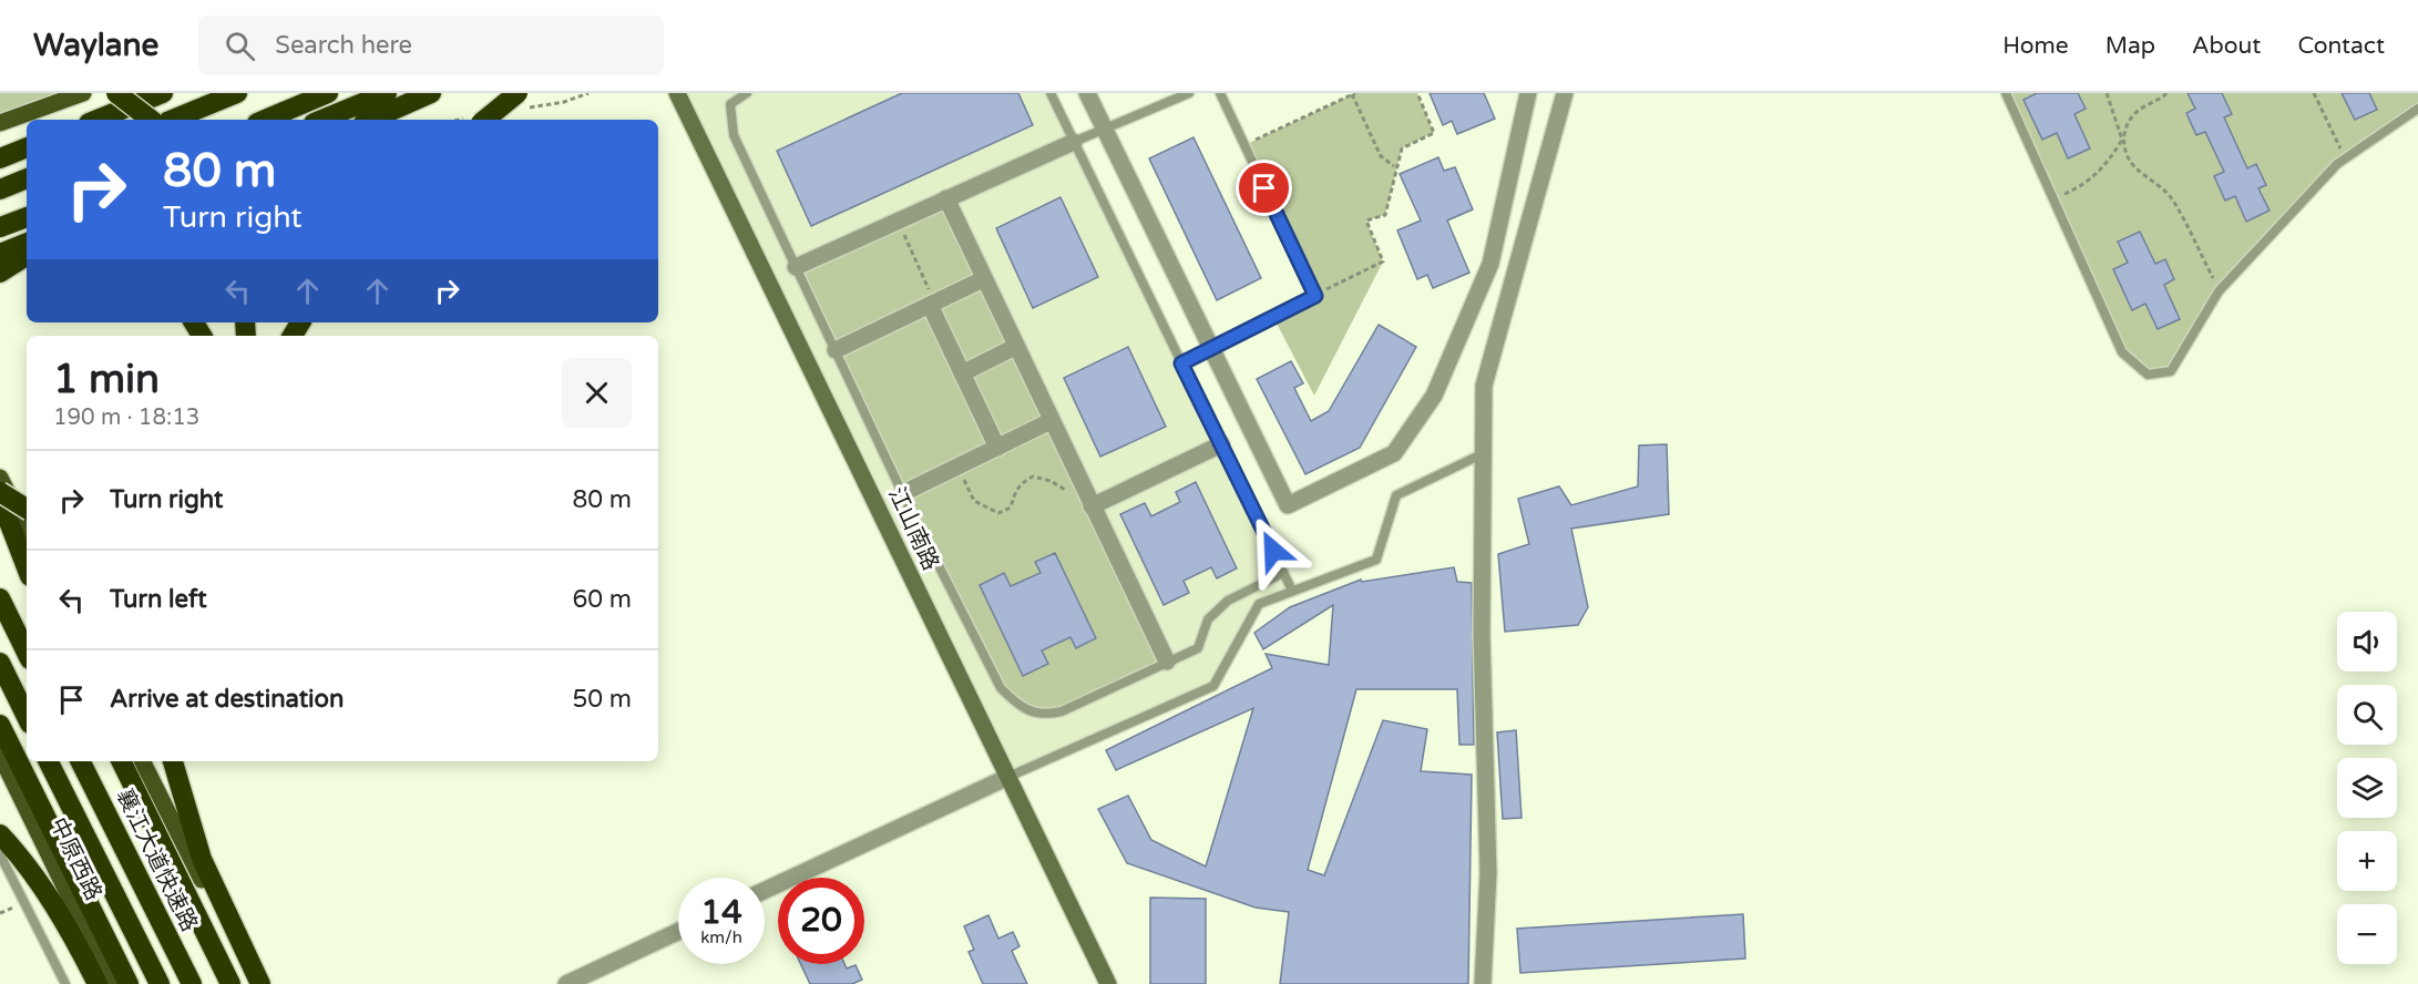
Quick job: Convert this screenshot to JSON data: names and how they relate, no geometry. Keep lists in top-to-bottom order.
{
  "streets": {
    "highway": ["襄江大道快速路"],
    "main road": ["中原西路"],
    "street": ["江山南路"]
  },
  "page": {
    "header": "Waylane",
    "search": "Search here",
    "nav": [
      "Home",
      "Map",
      "About",
      "Contact"
    ],
    "turn": ["80 m", "Turn right"],
    "heading": ["1 min", "190 m · 18:13"],
    "list": [
      {
        "name": "Turn right",
        "value": "80 m"
      },
      {
        "name": "Turn left",
        "value": "60 m"
      },
      {
        "name": "Arrive at destination",
        "value": "50 m"
      }
    ],
    "map_buttons": ["+", "−"],
    "speed": "14 km/h",
    "limit": "20"
  }
}
